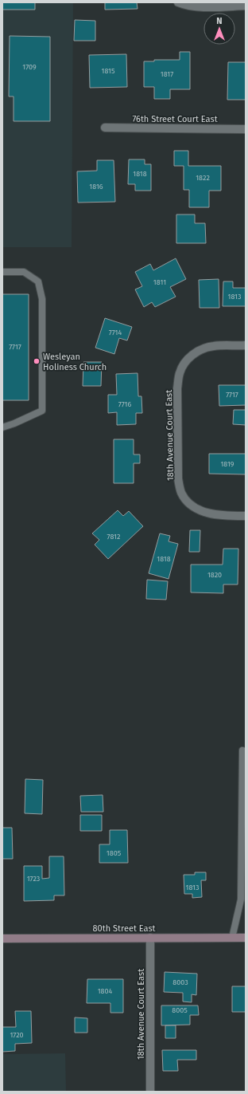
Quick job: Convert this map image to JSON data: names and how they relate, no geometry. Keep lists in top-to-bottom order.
{
  "streets": {
    "street": ["76th Street Court East", "18th Avenue Court East", "80th Street East"]
  },
  "crossings": [
    ["18th Avenue Court East", "80th Street East"]
  ],
  "places": ["Wesleyan Holiness Church"],
  "house_numbers": [
    "1709",
    "1815",
    "1817",
    "1818",
    "1822",
    "1816",
    "1811",
    "1813",
    "7714",
    "7717",
    "7717",
    "7716",
    "1819",
    "7812",
    "1818",
    "1820",
    "1805",
    "1723",
    "1813",
    "8003",
    "1804",
    "8005",
    "1720"
  ],
  "north": "top"
}
